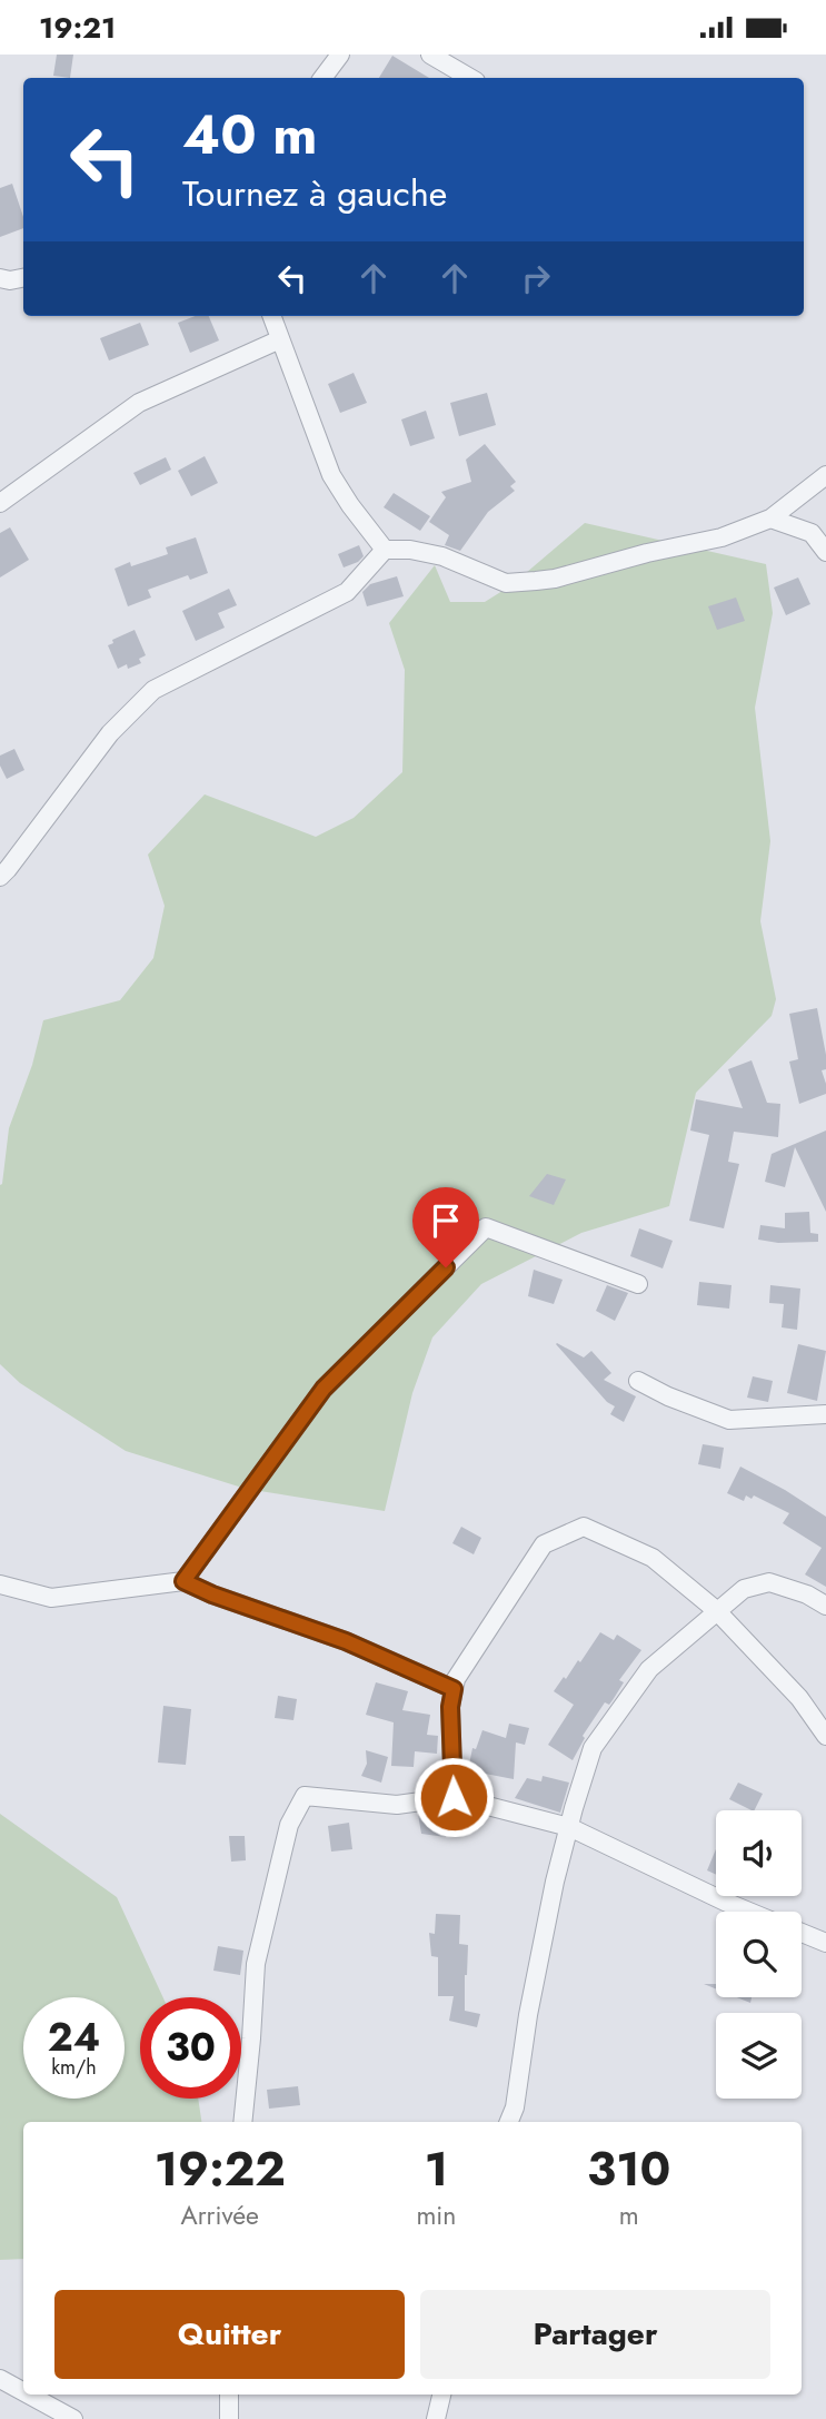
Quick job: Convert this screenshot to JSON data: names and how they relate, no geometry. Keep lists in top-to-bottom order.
{
  "page": {
    "status": "19:21",
    "turn": ["40 m", "Tournez à gauche"],
    "speed": "24 km/h",
    "limit": "30",
    "eta": [
      "19:22",
      "Arrivée",
      "1",
      "min",
      "310",
      "m"
    ],
    "buttons": ["Quitter", "Partager"]
  }
}
